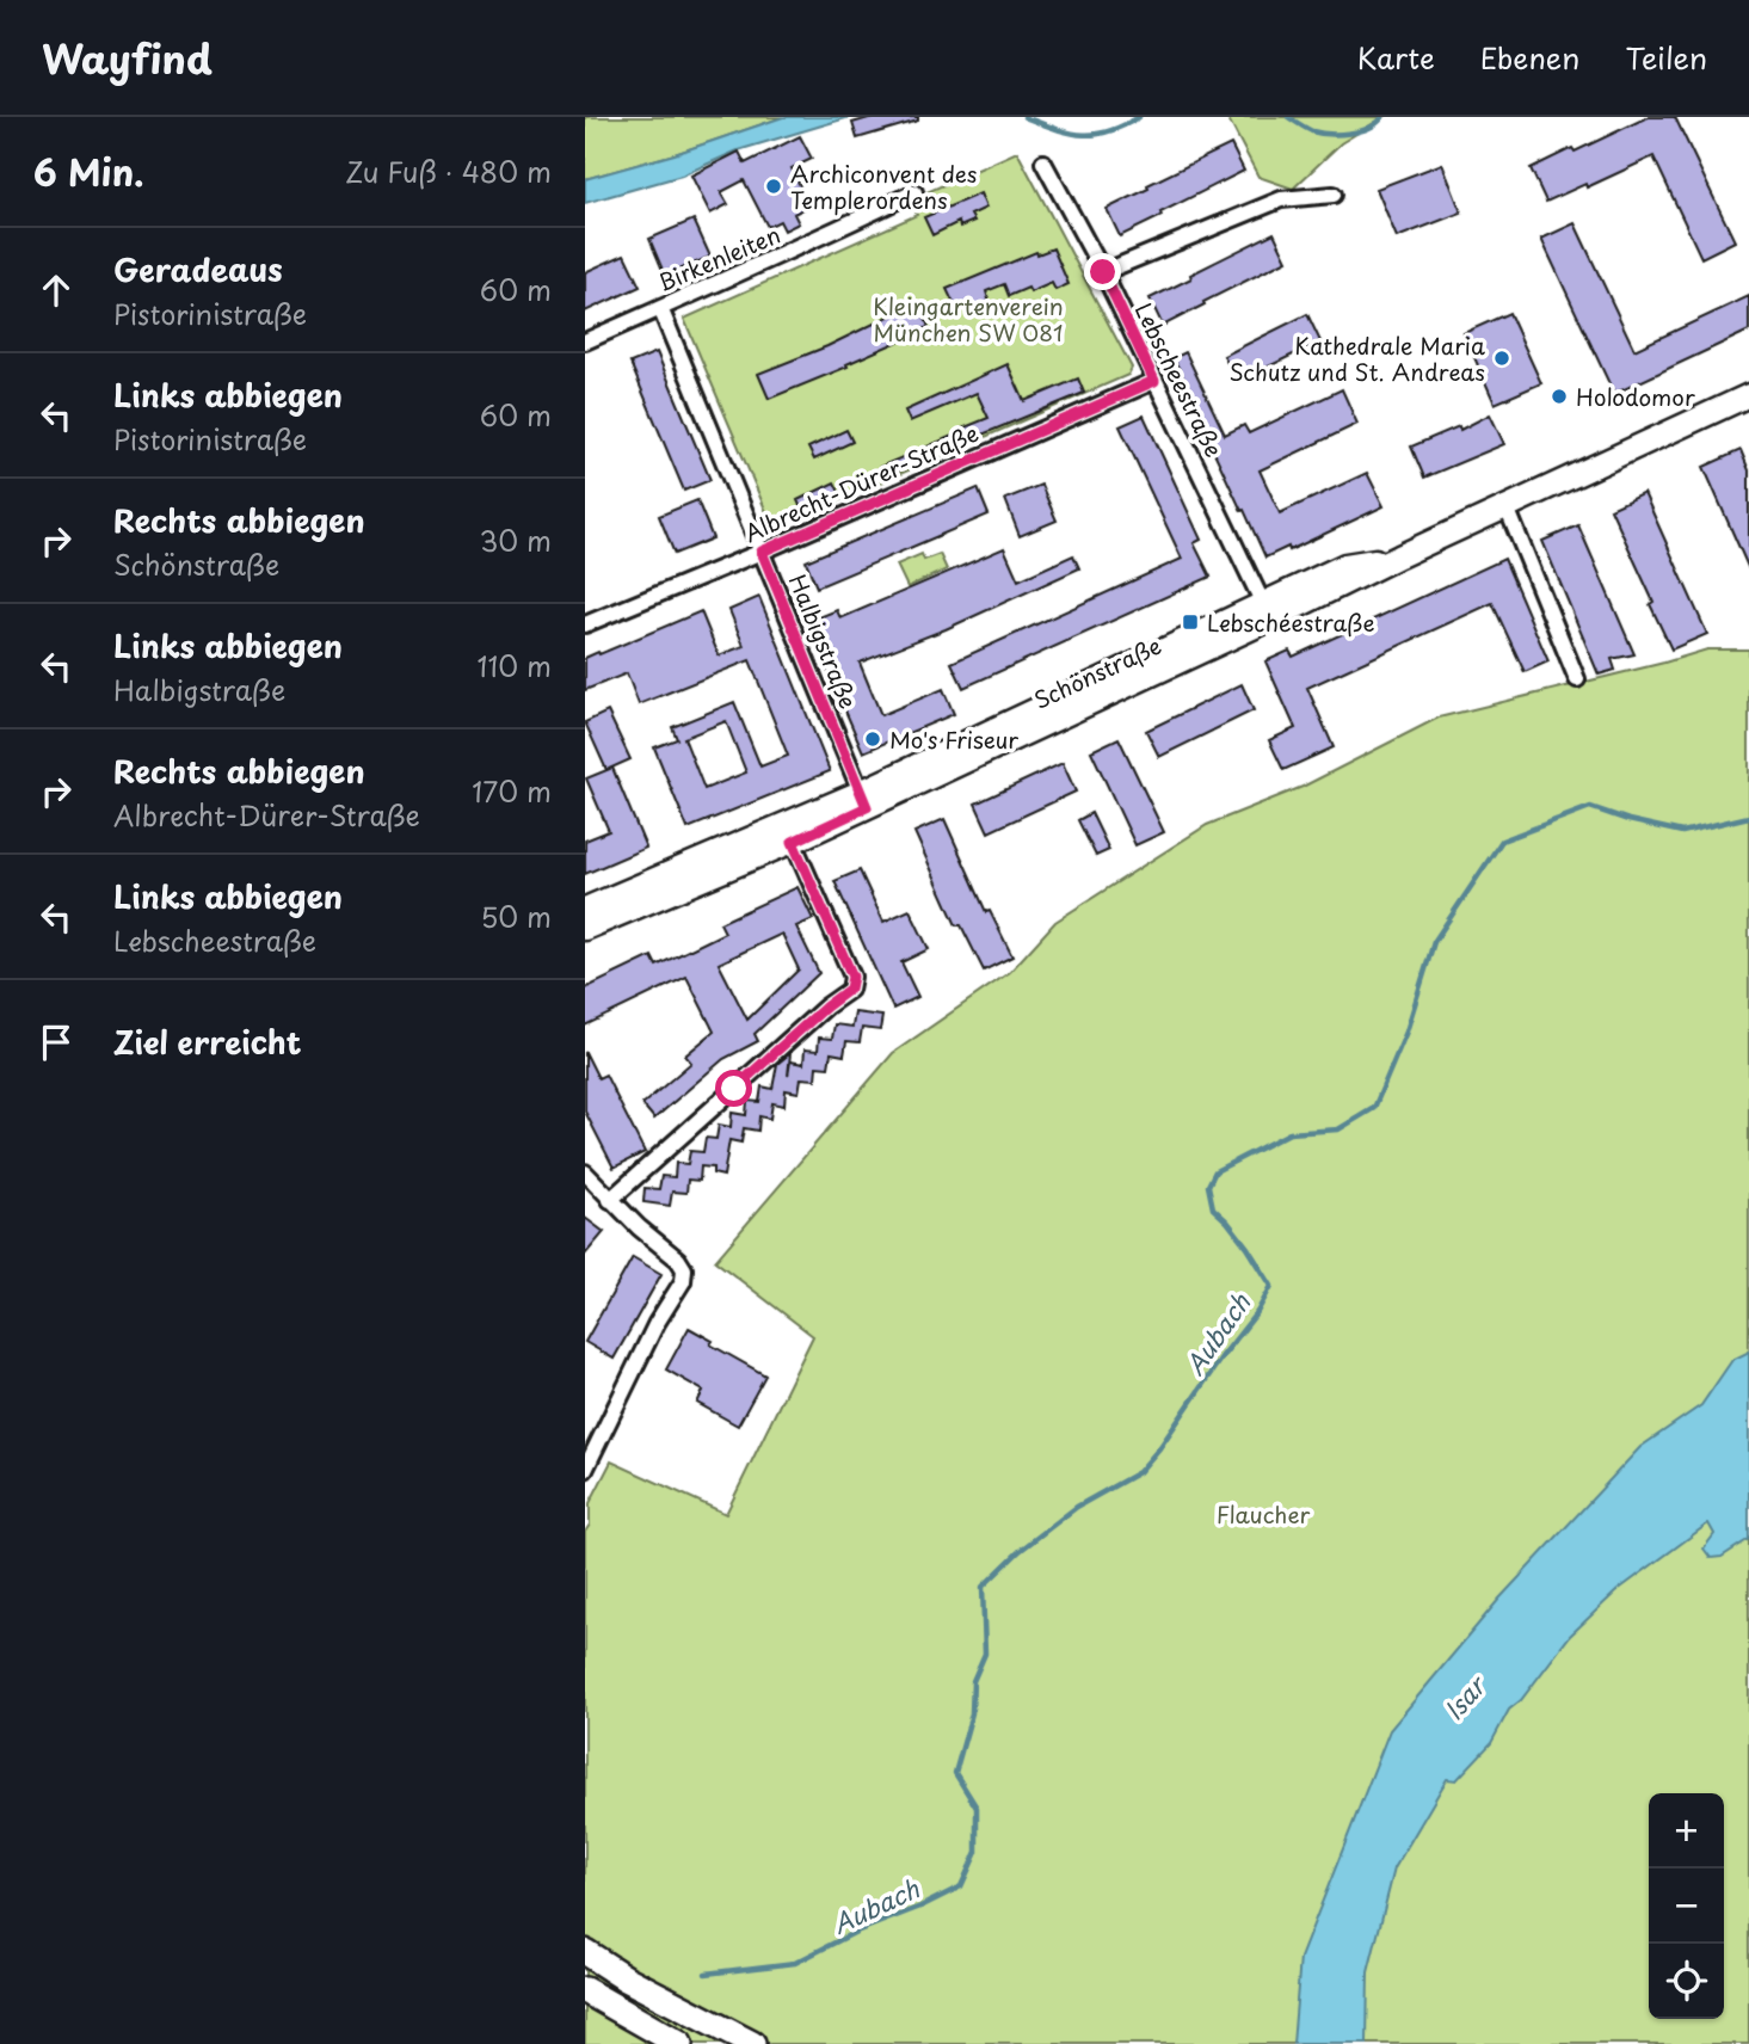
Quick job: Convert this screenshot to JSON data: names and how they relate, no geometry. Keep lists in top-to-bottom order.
{
  "streets": {
    "street": [
      "Birkenleiten",
      "Lebscheestraße",
      "Albrecht-Dürer-Straße",
      "Halbigstraße",
      "Schönstraße"
    ]
  },
  "crossings": [
    ["Birkenleiten", "Halbigstraße"],
    ["Lebscheestraße", "Albrecht-Dürer-Straße"],
    ["Lebscheestraße", "Schönstraße"],
    ["Albrecht-Dürer-Straße", "Halbigstraße"],
    ["Halbigstraße", "Schönstraße"]
  ],
  "water": ["Aubach", "Isar"],
  "parks": ["Kleingartenverein München SW 081", "Flaucher"],
  "places": {
    "other": [
      "Archiconvent des Templerordens",
      "Kathedrale Maria Schutz und St. Andreas",
      "Holodomor",
      "Mo's Friseur"
    ],
    "transit": ["Lebschéestraße"]
  },
  "page": {
    "header": "Wayfind",
    "nav": ["Karte", "Ebenen", "Teilen"],
    "heading": ["6 Min.", "Zu Fuß · 480 m"],
    "list": [
      ["Geradeaus", "Pistorinistraße", "60 m"],
      ["Links abbiegen", "Pistorinistraße", "60 m"],
      ["Rechts abbiegen", "Schönstraße", "30 m"],
      ["Links abbiegen", "Halbigstraße", "110 m"],
      ["Rechts abbiegen", "Albrecht-Dürer-Straße", "170 m"],
      ["Links abbiegen", "Lebscheestraße", "50 m"],
      "Ziel erreicht"
    ],
    "map_buttons": ["+", "−"]
  }
}
